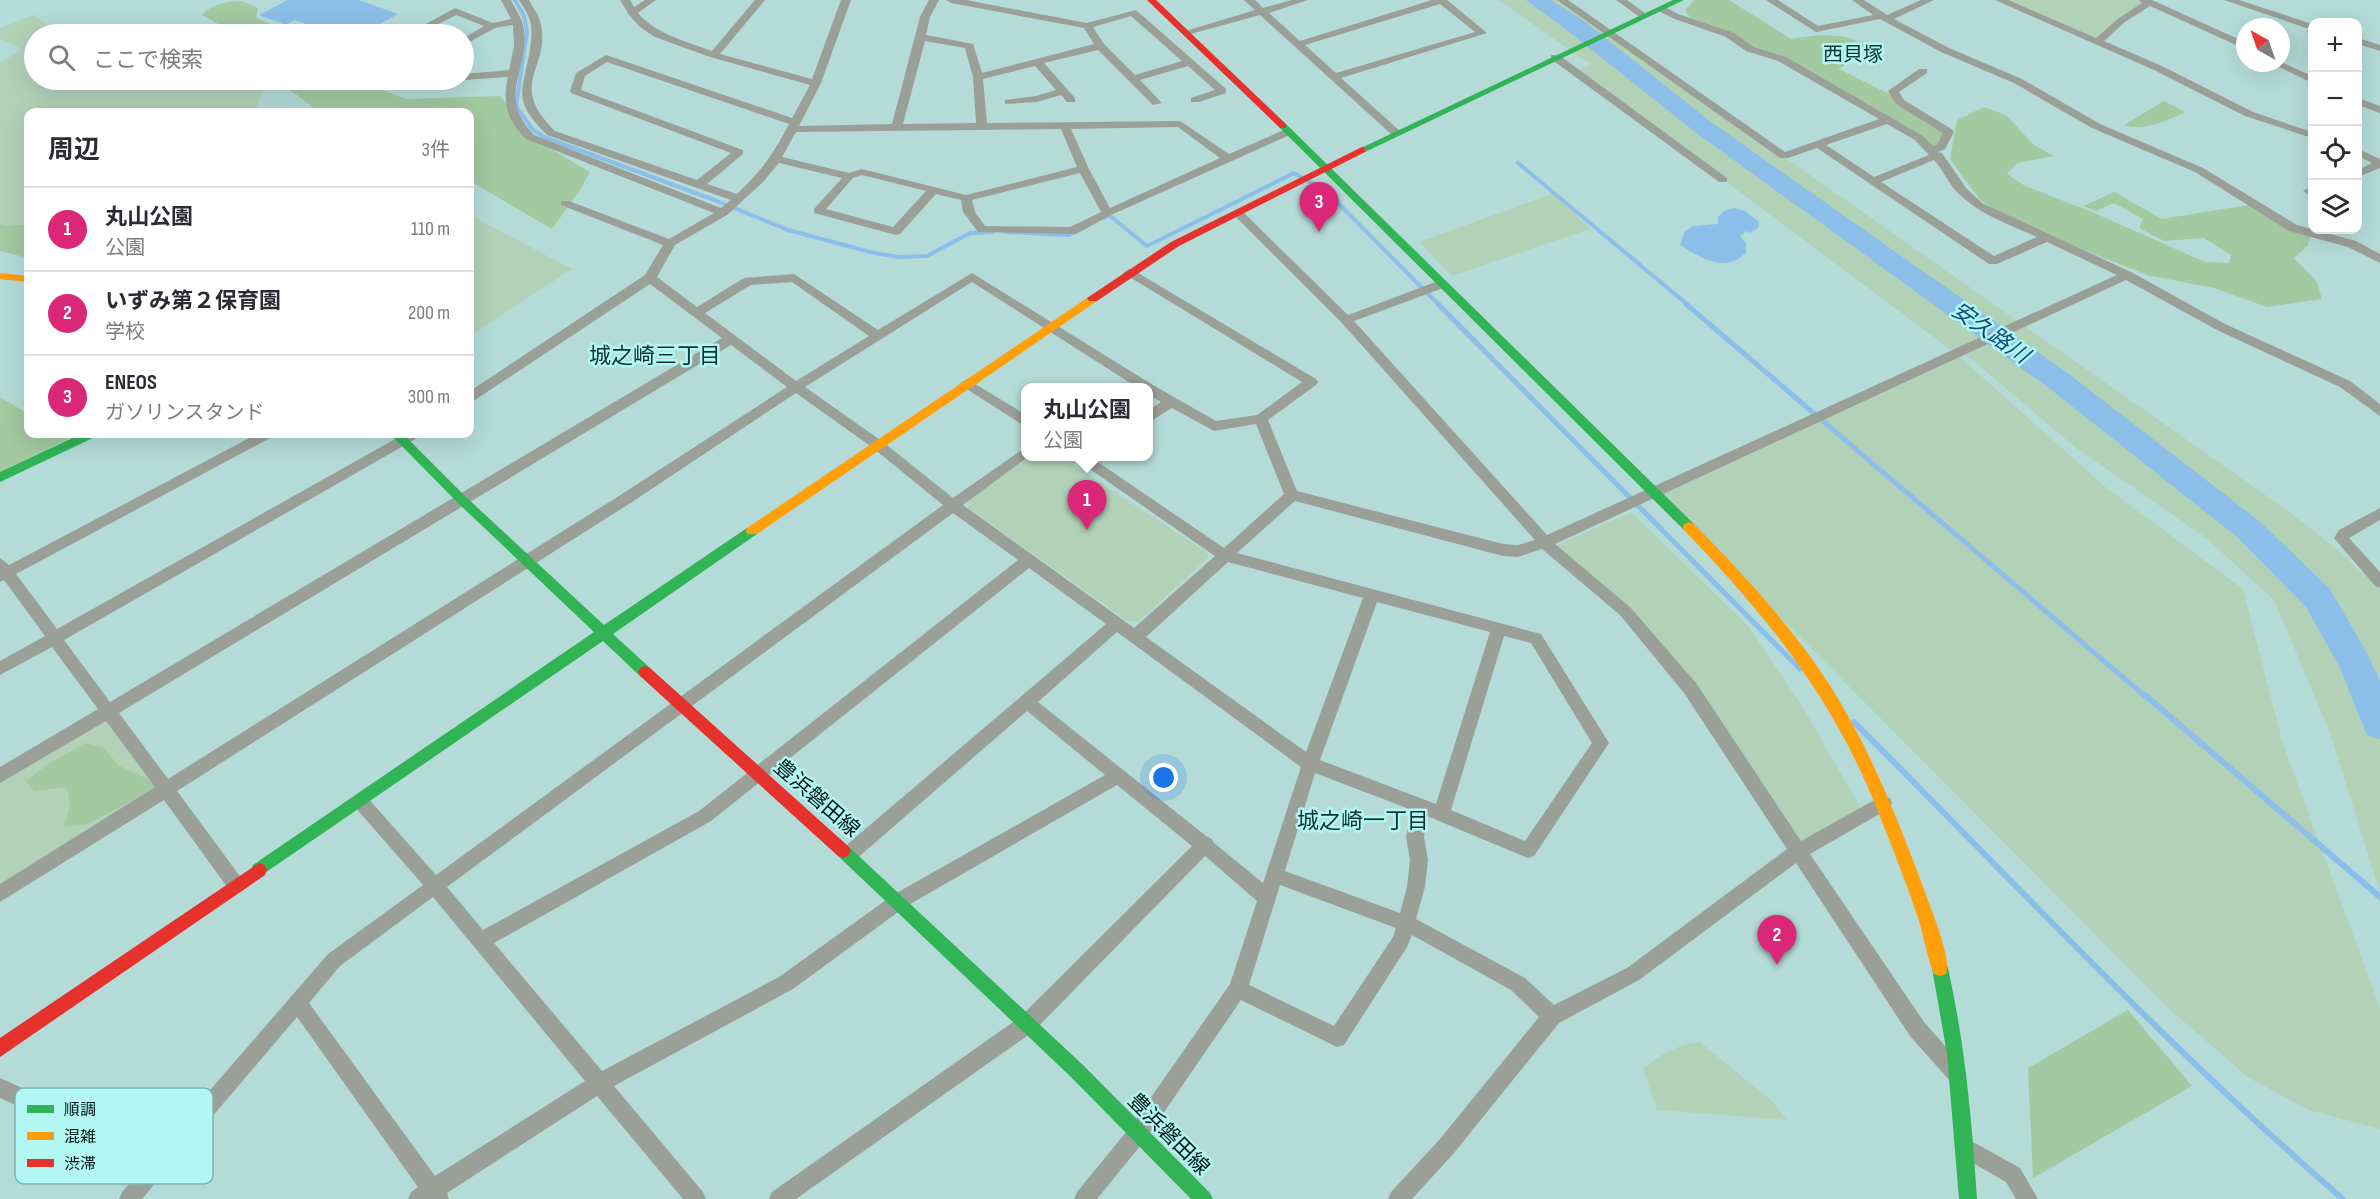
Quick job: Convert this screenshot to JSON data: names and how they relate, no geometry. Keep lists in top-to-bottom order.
{
  "streets": {
    "street": ["豊浜磐田線"]
  },
  "districts": ["西貝塚", "城之崎三丁目", "城之崎一丁目"],
  "water": ["安久路川"],
  "legend": ["順調", "混雑", "渋滞"],
  "north": "top left",
  "page": {
    "map_buttons": ["+", "−"],
    "search": "ここで検索",
    "heading": ["周辺", "3件"],
    "pins": ["3", "1", "2"],
    "list": [
      {
        "mark": "1",
        "name": "丸山公園",
        "note": "公園",
        "value": "110 m"
      },
      {
        "mark": "2",
        "name": "いずみ第２保育園",
        "note": "学校",
        "value": "200 m"
      },
      {
        "mark": "3",
        "name": "ENEOS",
        "note": "ガソリンスタンド",
        "value": "300 m"
      }
    ],
    "popup": ["丸山公園", "公園"]
  }
}
